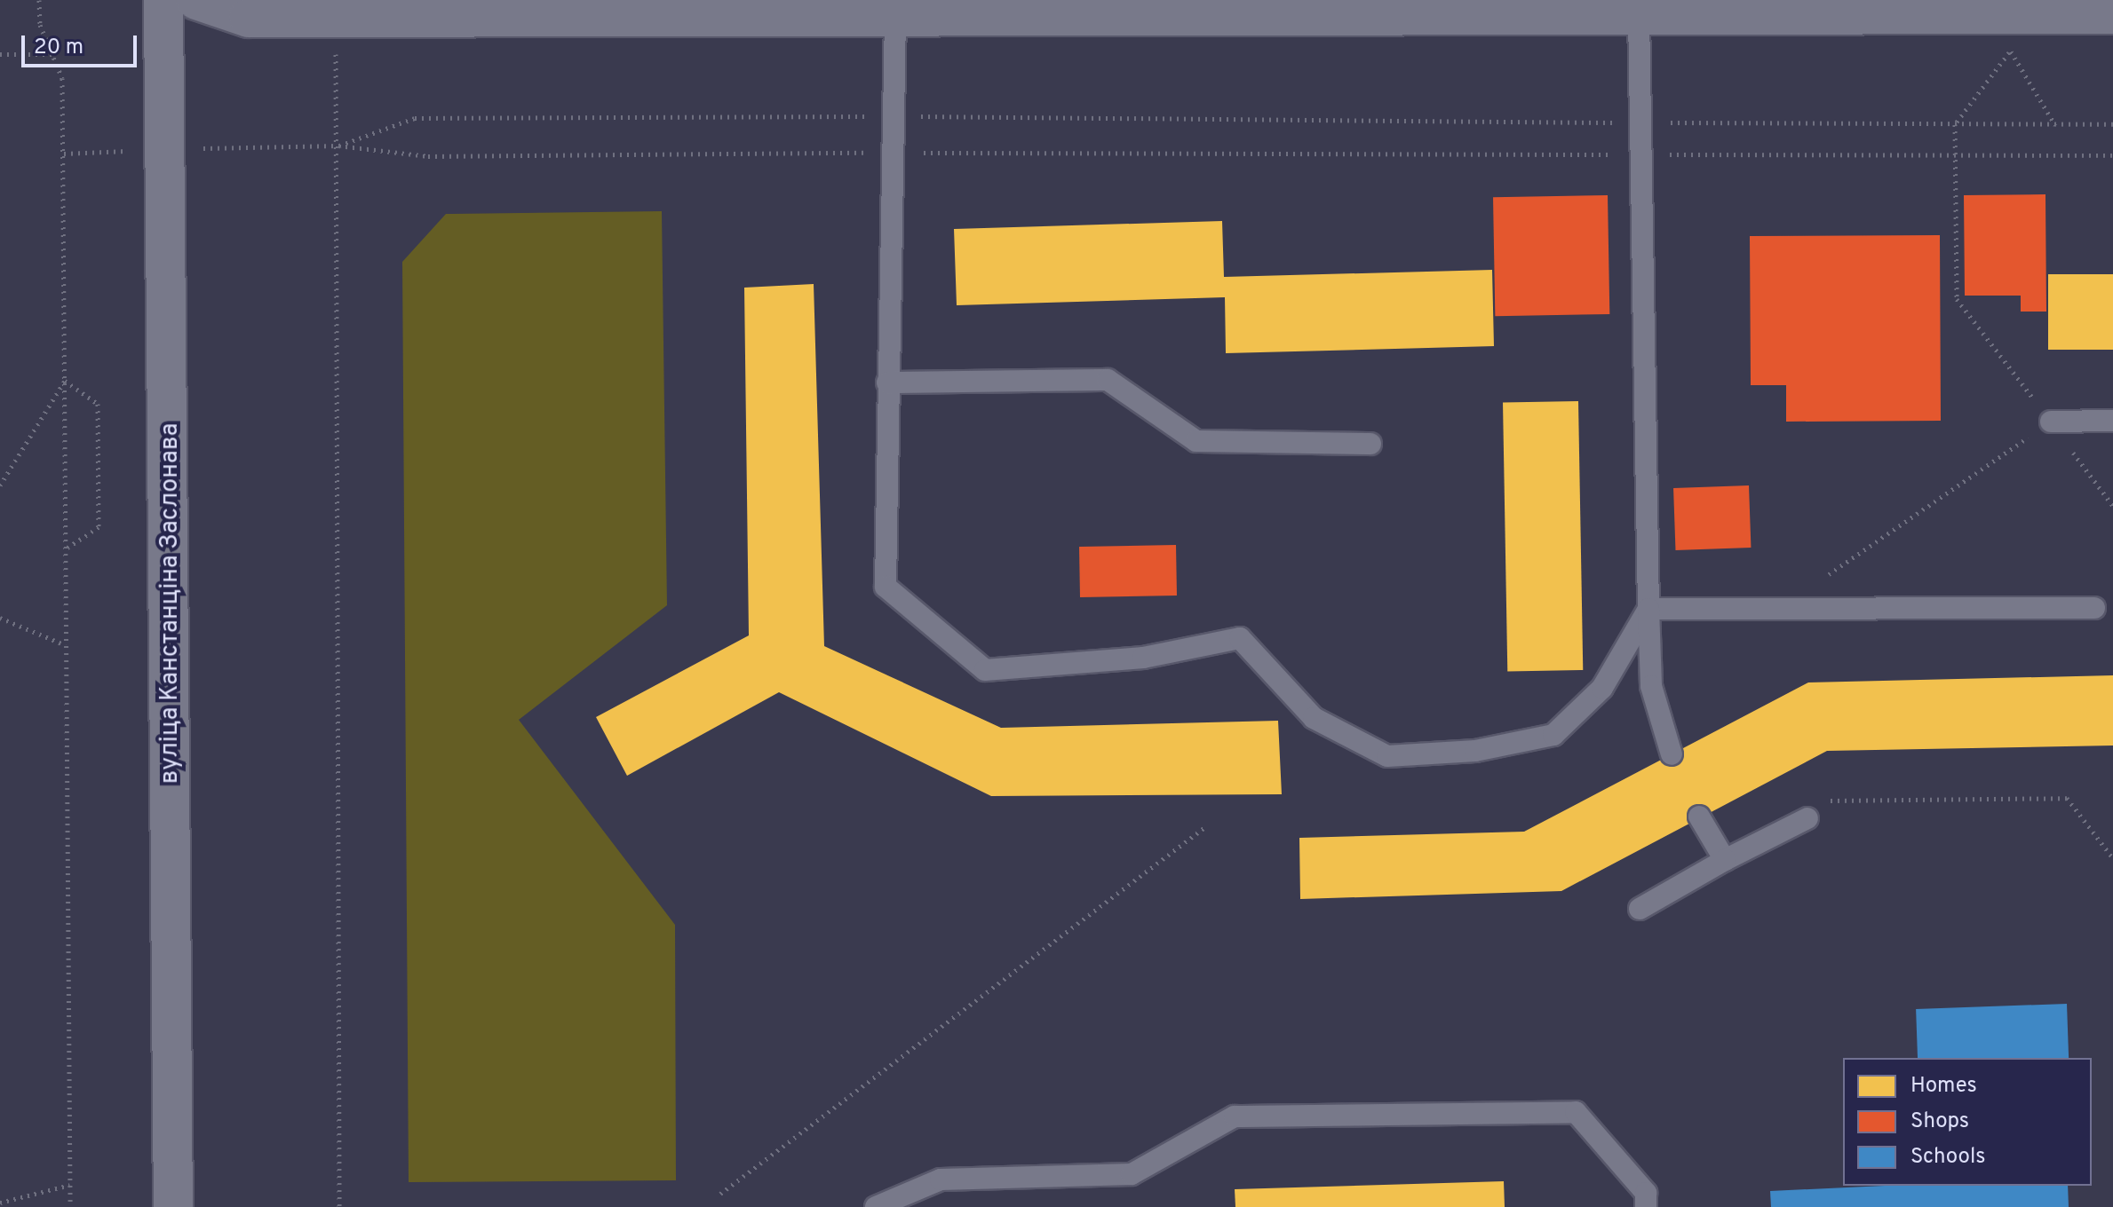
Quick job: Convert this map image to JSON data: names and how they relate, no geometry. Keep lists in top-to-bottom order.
{
  "streets": {
    "main road": ["вуліца Канстанціна Заслонава"]
  },
  "legend": ["Homes", "Shops", "Schools"],
  "scale_bar": "20 m"
}
